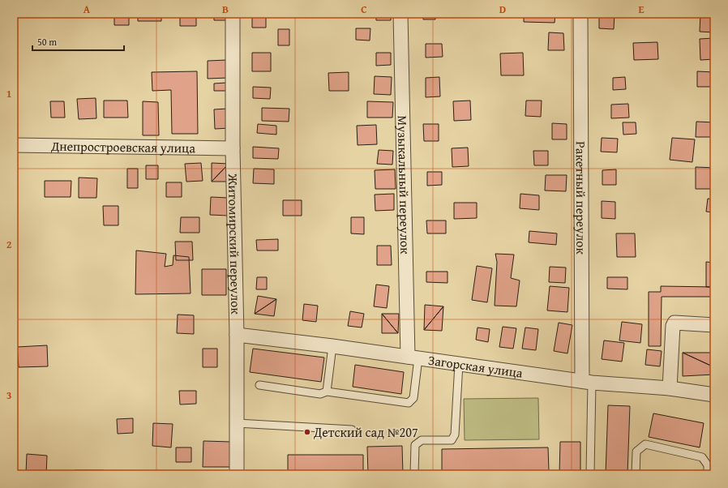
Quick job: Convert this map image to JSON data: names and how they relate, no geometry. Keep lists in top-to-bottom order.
{
  "streets": {
    "street": [
      "Днепростроевская улица",
      "Музыкальный переулок",
      "Ракетный переулок",
      "Житомирский переулок",
      "Загорская улица"
    ]
  },
  "crossings": [
    ["Днепростроевская улица", "Житомирский переулок"],
    ["Музыкальный переулок", "Загорская улица"],
    ["Ракетный переулок", "Загорская улица"],
    ["Житомирский переулок", "Загорская улица"]
  ],
  "places": ["Детский сад №207"],
  "scale_bar": "50 m",
  "grid": {
    "columns": [
      "A",
      "B",
      "C",
      "D",
      "E"
    ],
    "rows": ["1", "2", "3"]
  }
}
